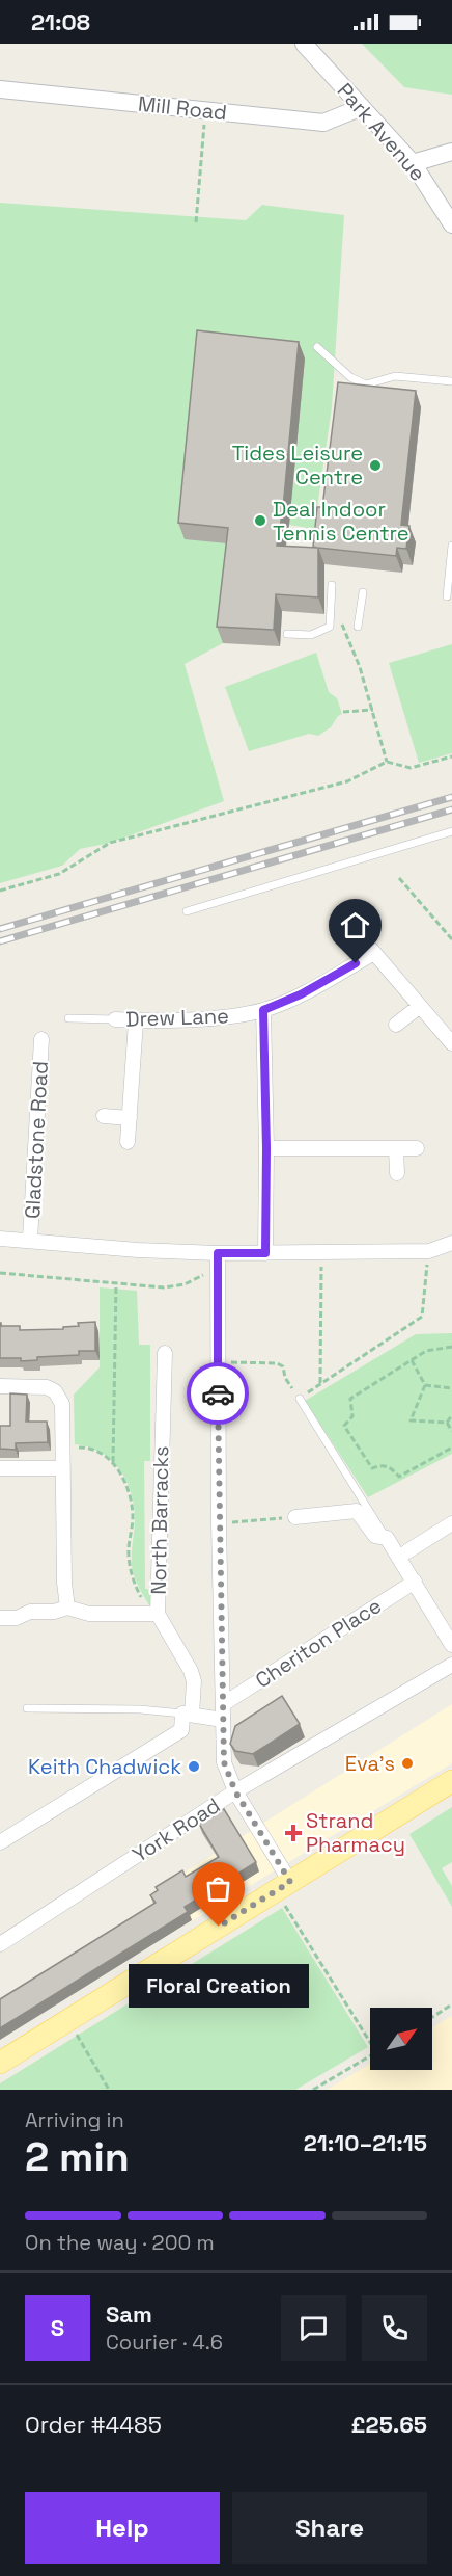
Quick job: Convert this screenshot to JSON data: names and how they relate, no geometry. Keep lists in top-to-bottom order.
{
  "streets": {
    "street": [
      "Mill Road",
      "Park Avenue",
      "Drew Lane",
      "Gladstone Road",
      "North Barracks",
      "Cheriton Place",
      "York Road"
    ]
  },
  "crossings": [
    ["Mill Road", "Park Avenue"]
  ],
  "places": {
    "other": [
      "Tides Leisure Centre",
      "Deal Indoor Tennis Centre",
      "Eva's",
      "Keith Chadwick",
      "Floral Creation"
    ],
    "health": ["Strand Pharmacy"]
  },
  "north": "top right",
  "page": {
    "status": "21:08",
    "bubble": "Floral Creation",
    "heading": ["2 min", "Arriving in", "21:10–21:15"],
    "panel": [
      "Sam",
      "Courier · 4.6",
      "Order #4485",
      "£25.65"
    ],
    "bar": "On the way · 200 m",
    "round": "S",
    "buttons": ["Help", "Share"]
  }
}
